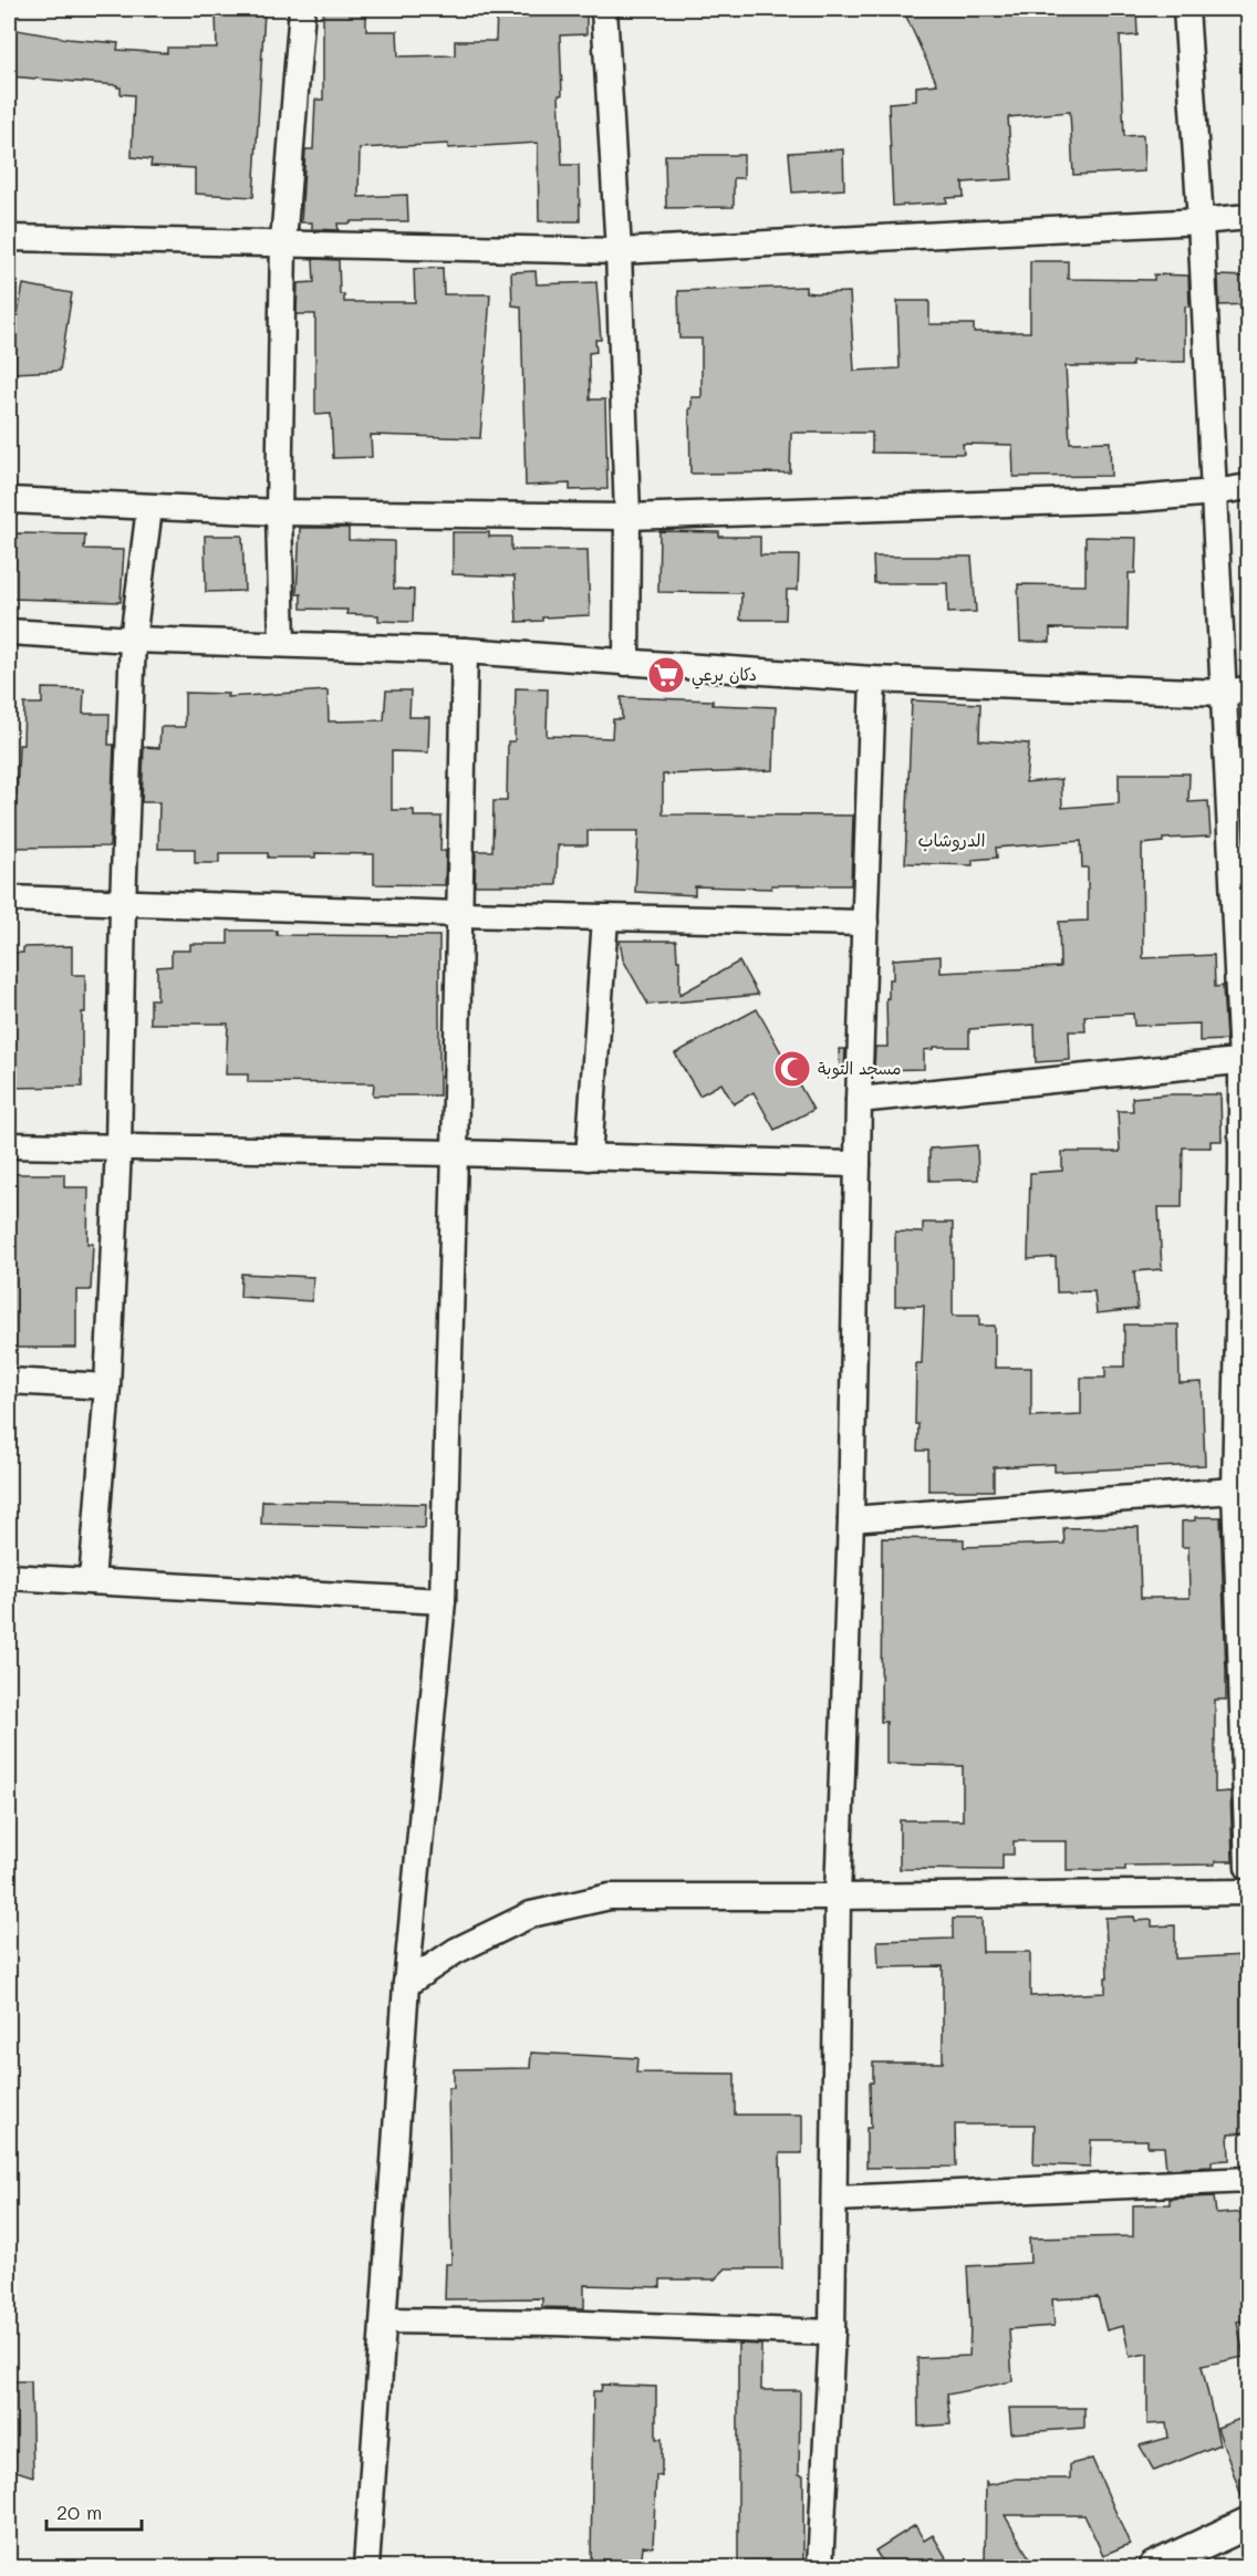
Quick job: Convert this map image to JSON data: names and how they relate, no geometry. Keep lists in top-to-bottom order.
{
  "districts": ["الدروشاب"],
  "places": {
    "supermarket": ["دكان برعي"],
    "mosque": ["مسجد التوبة"]
  },
  "scale_bar": "20 m"
}
